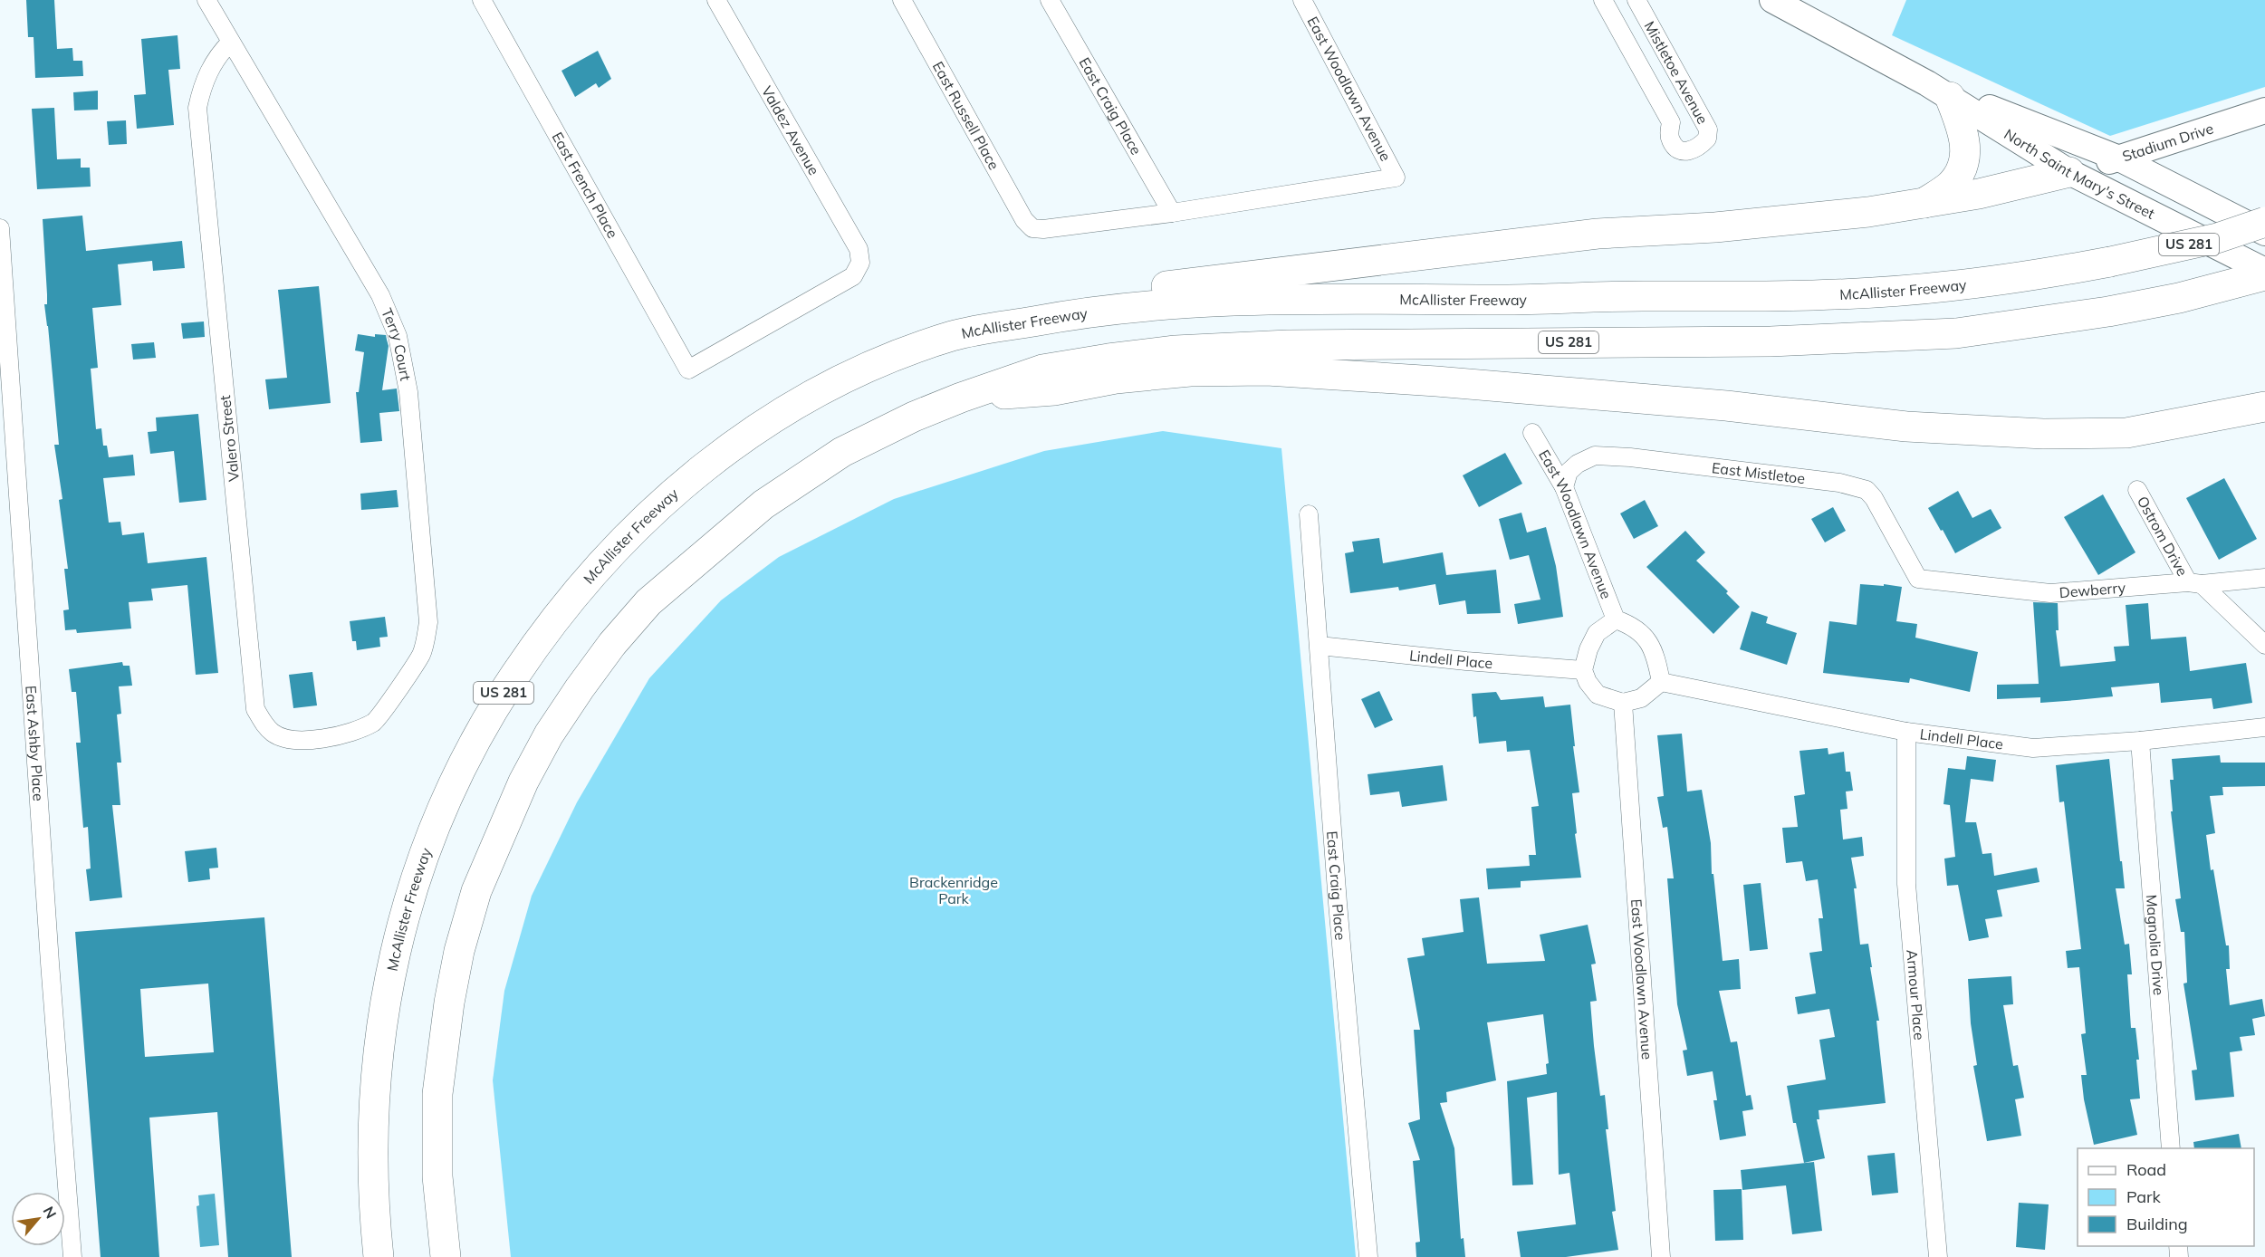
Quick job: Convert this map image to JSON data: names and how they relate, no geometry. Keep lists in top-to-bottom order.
{
  "streets": {
    "highway": ["US 281", "McAllister Freeway"],
    "main road": ["Stadium Drive", "North Saint Mary's Street"],
    "street": [
      "Mistletoe Avenue",
      "East Woodlawn Avenue",
      "East Craig Place",
      "East Russell Place",
      "Valdez Avenue",
      "East French Place",
      "Terry Court",
      "Valero Street",
      "East Mistletoe",
      "Ostrom Drive",
      "Dewberry",
      "Lindell Place",
      "East Ashby Place",
      "Magnolia Drive",
      "Armour Place"
    ]
  },
  "crossings": [
    ["East Woodlawn Avenue", "East Craig Place"],
    ["East Woodlawn Avenue", "East Russell Place"],
    ["East Woodlawn Avenue", "East Mistletoe"],
    ["East Woodlawn Avenue", "Lindell Place"],
    ["East Craig Place", "East Russell Place"],
    ["East Craig Place", "Lindell Place"],
    ["Valdez Avenue", "East French Place"],
    ["Stadium Drive", "North Saint Mary's Street"],
    ["Terry Court", "Valero Street"],
    ["East Mistletoe", "Dewberry"],
    ["Ostrom Drive", "Dewberry"],
    ["Lindell Place", "Magnolia Drive"],
    ["Lindell Place", "Armour Place"]
  ],
  "parks": ["Brackenridge Park"],
  "legend": ["Road", "Park", "Building"],
  "north": "top right"
}
